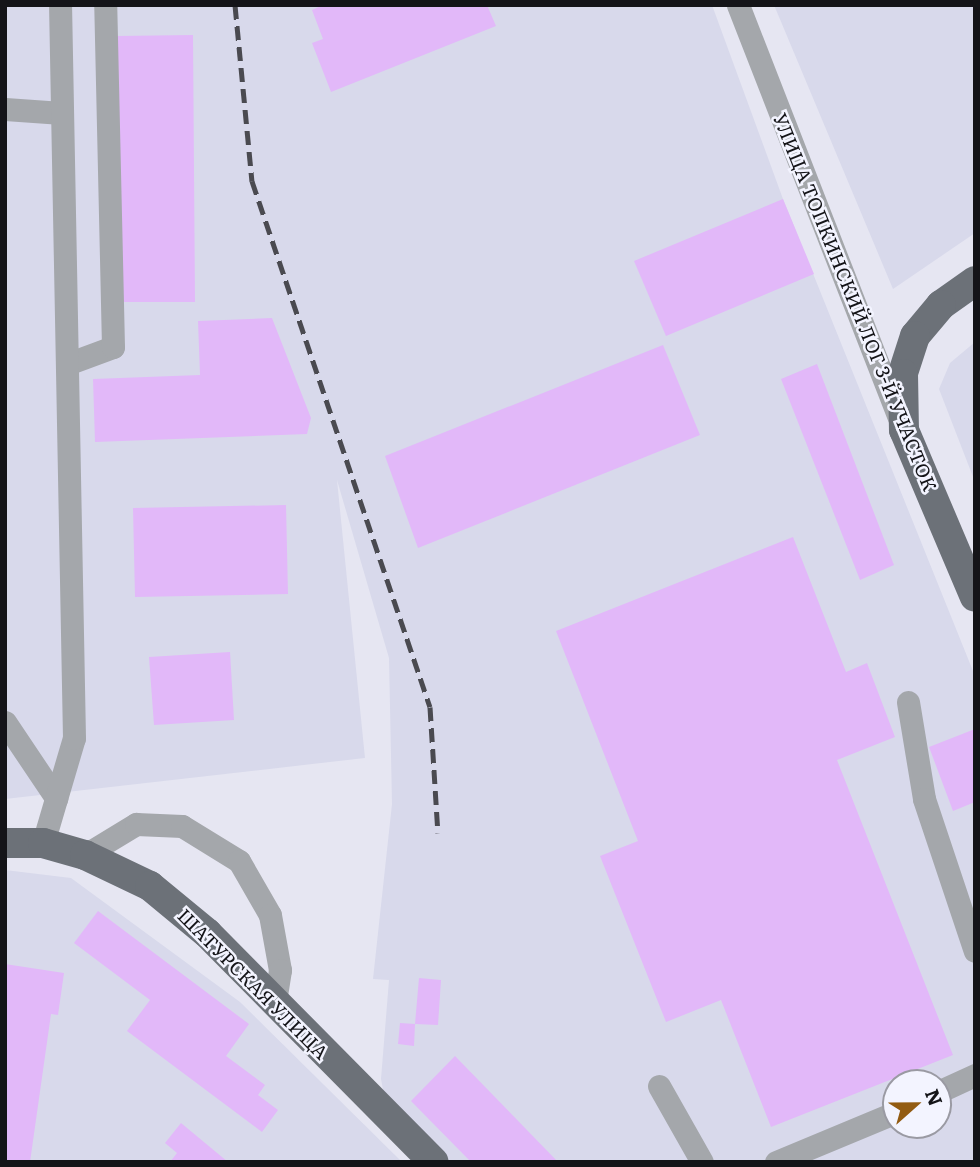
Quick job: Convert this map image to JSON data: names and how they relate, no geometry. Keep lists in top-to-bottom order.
{
  "streets": {
    "main road": ["УЛИЦА ТОПКИНСКИЙ ЛОГ 3-Й УЧАСТОК", "ШАТУРСКАЯ УЛИЦА"]
  },
  "north": "right"
}
